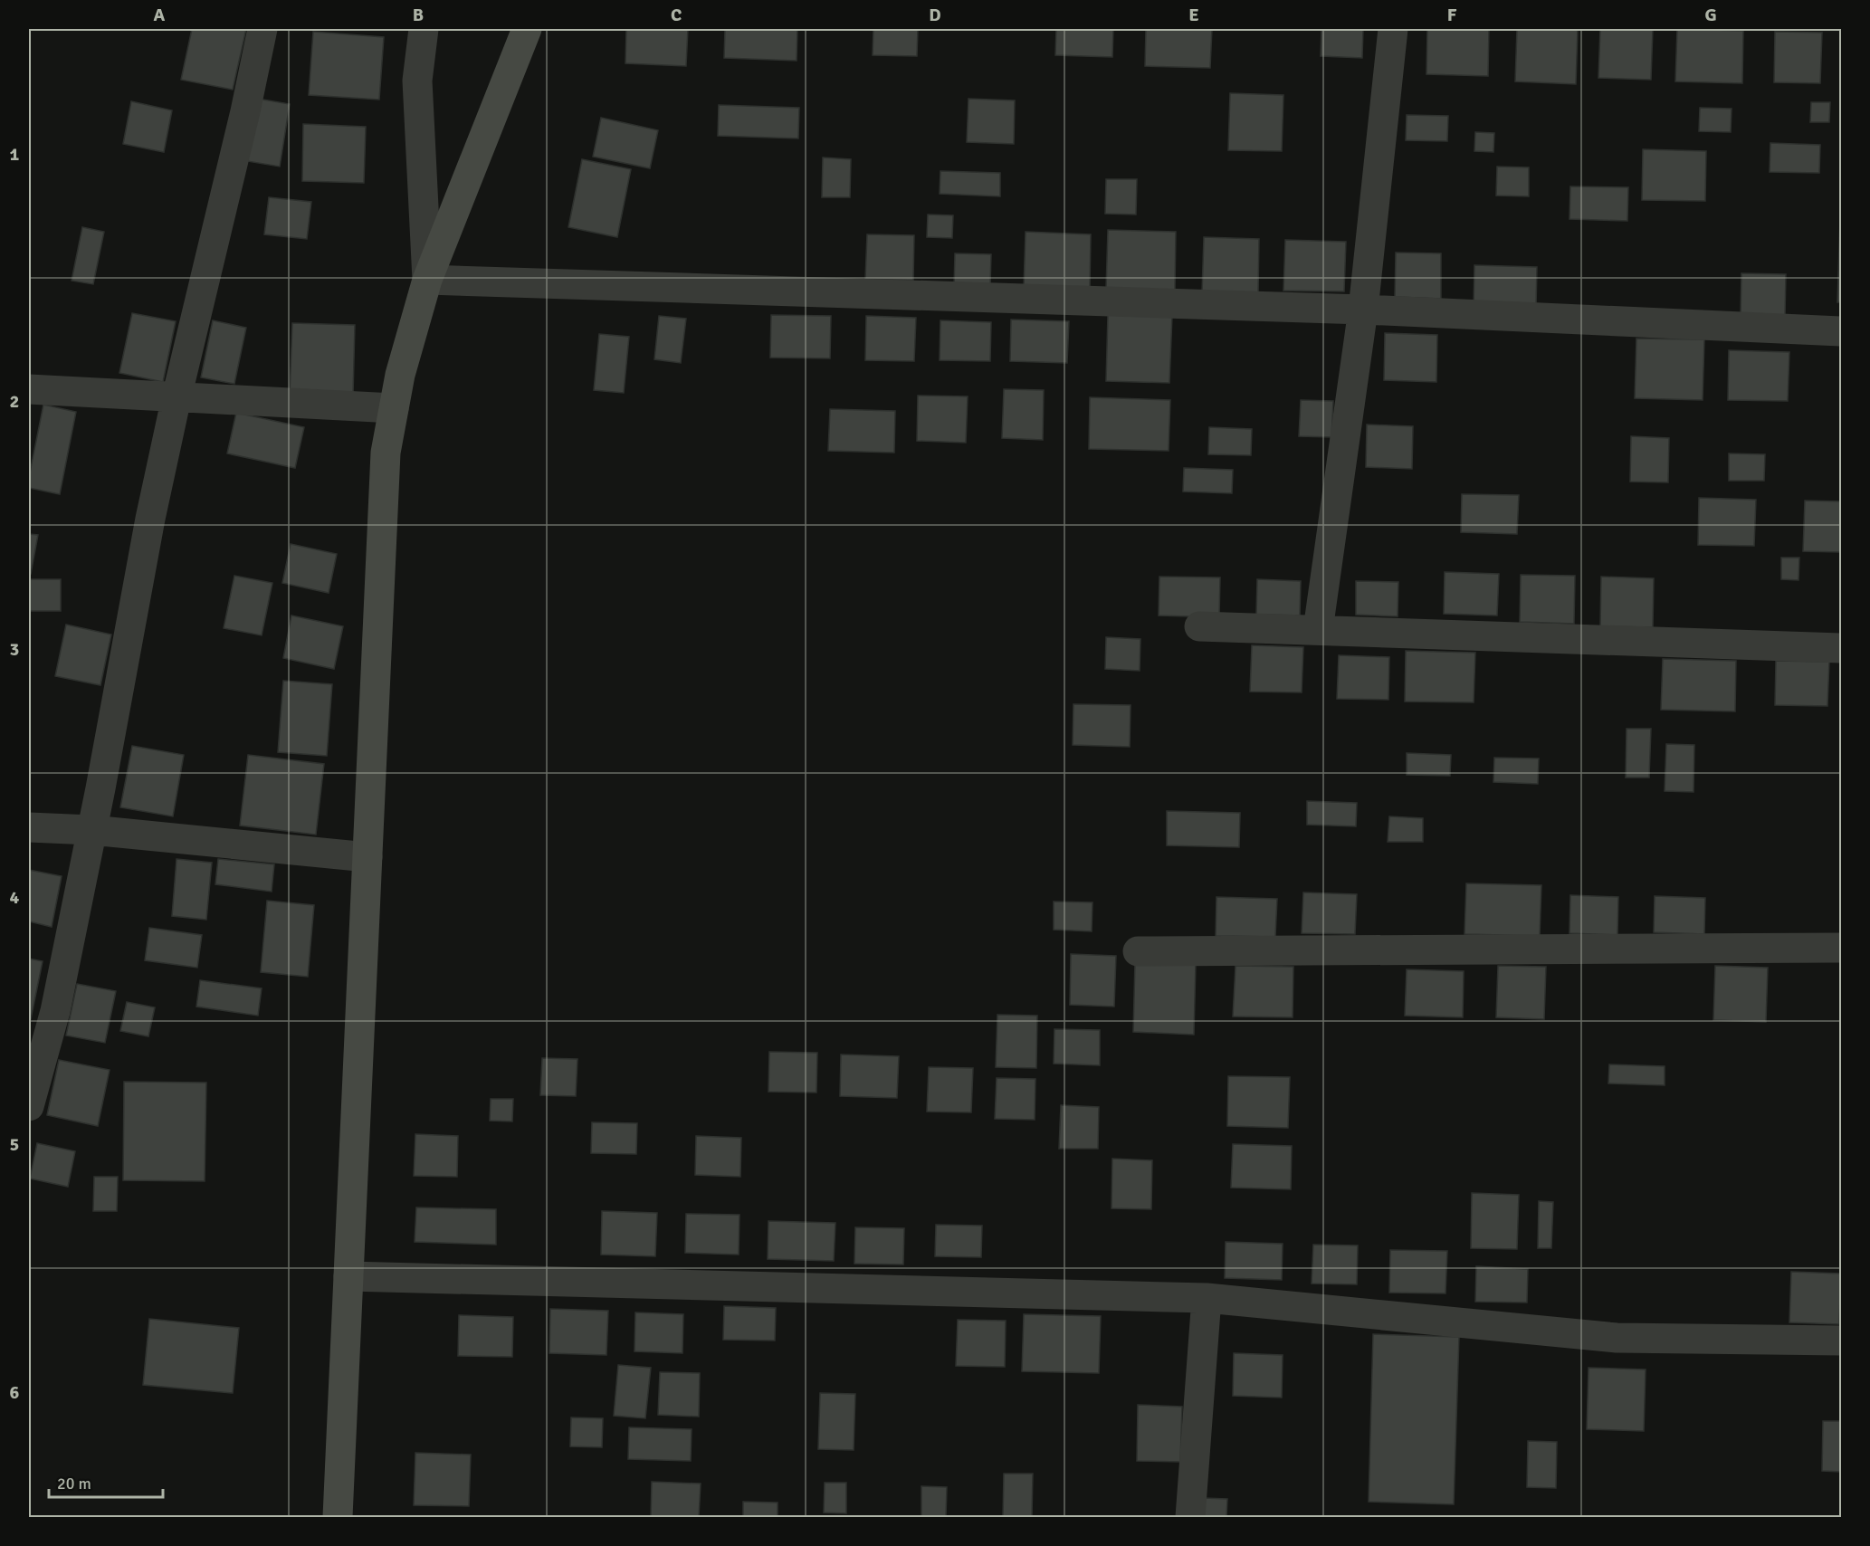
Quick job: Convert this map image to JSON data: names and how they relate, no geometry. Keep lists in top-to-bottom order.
{
  "scale_bar": "20 m",
  "grid": {
    "columns": [
      "A",
      "B",
      "C",
      "D",
      "E",
      "F",
      "G"
    ],
    "rows": [
      "1",
      "2",
      "3",
      "4",
      "5",
      "6"
    ]
  }
}
